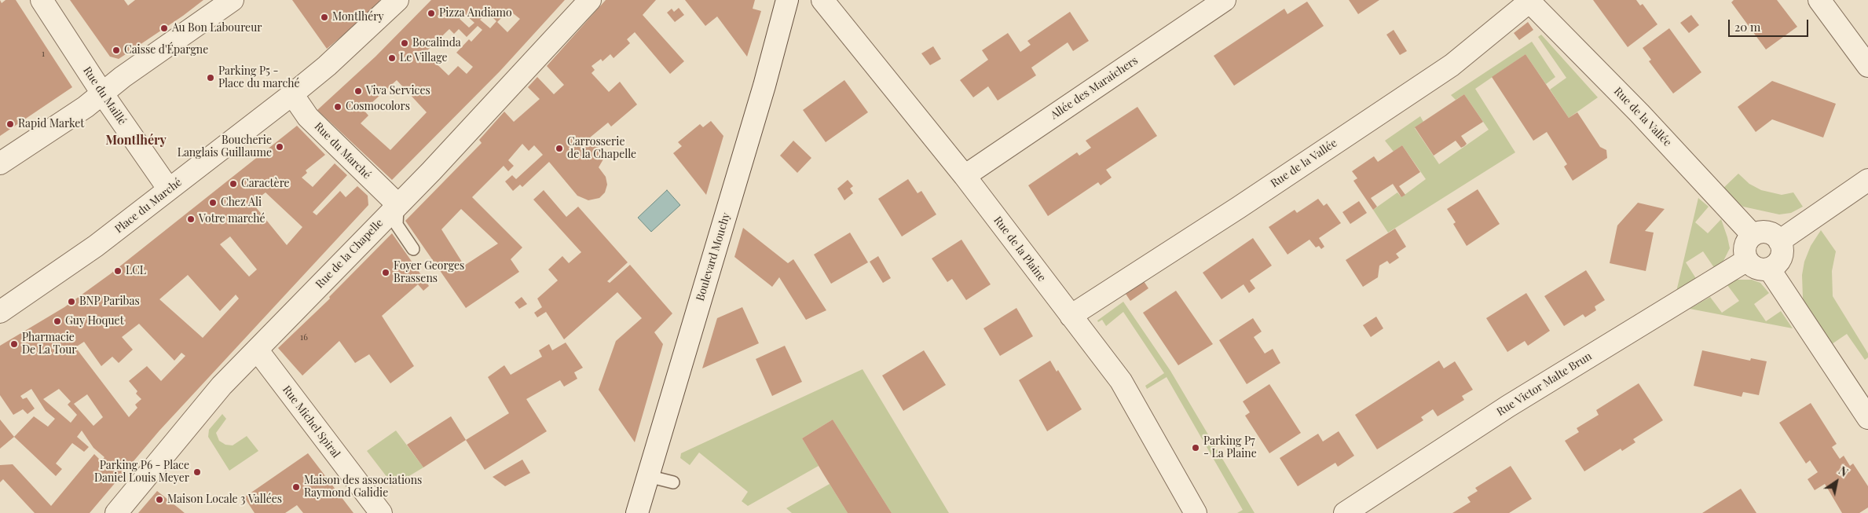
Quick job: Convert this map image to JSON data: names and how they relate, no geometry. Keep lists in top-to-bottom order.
{
  "streets": {
    "street": [
      "Allée des Maraichers",
      "Rue du Maillé",
      "Rue de la Vallée",
      "Rue du Marché",
      "Place du Marché",
      "Rue de la Plaine",
      "Rue de la Chapelle",
      "Boulevard Mouchy",
      "Rue Victor Malte Brun",
      "Rue Michel Spiral"
    ]
  },
  "crossings": [
    ["Allée des Maraichers", "Rue de la Plaine"],
    ["Rue du Maillé", "Place du Marché"],
    ["Rue de la Vallée", "Rue de la Plaine"],
    ["Rue de la Vallée", "Rue Victor Malte Brun"],
    ["Rue du Marché", "Place du Marché"],
    ["Rue du Marché", "Rue de la Chapelle"],
    ["Rue de la Chapelle", "Rue Michel Spiral"]
  ],
  "districts": ["Montlhéry"],
  "places": [
    "Pizza Andiamo",
    "Montlhéry",
    "Au Bon Laboureur",
    "Bocalinda",
    "Caisse d'Épargne",
    "Le Village",
    "Parking P5 - Place du marché",
    "Viva Services",
    "Cosmocolors",
    "Rapid Market",
    "Boucherie Langlais Guillaume",
    "Carrosserie de la Chapelle",
    "Caractère",
    "Chez Ali",
    "Votre marché",
    "LCL",
    "Foyer Georges Brassens",
    "BNP Paribas",
    "Guy Hoquet",
    "Pharmacie De La Tour",
    "Parking P7 - La Plaine",
    "Parking P6 - Place Daniel Louis Meyer",
    "Maison des associations Raymond Galidie",
    "Maison Locale 3 Vallées"
  ],
  "house_numbers": ["1", "16"],
  "scale_bar": "20 m",
  "north": "top right"
}
